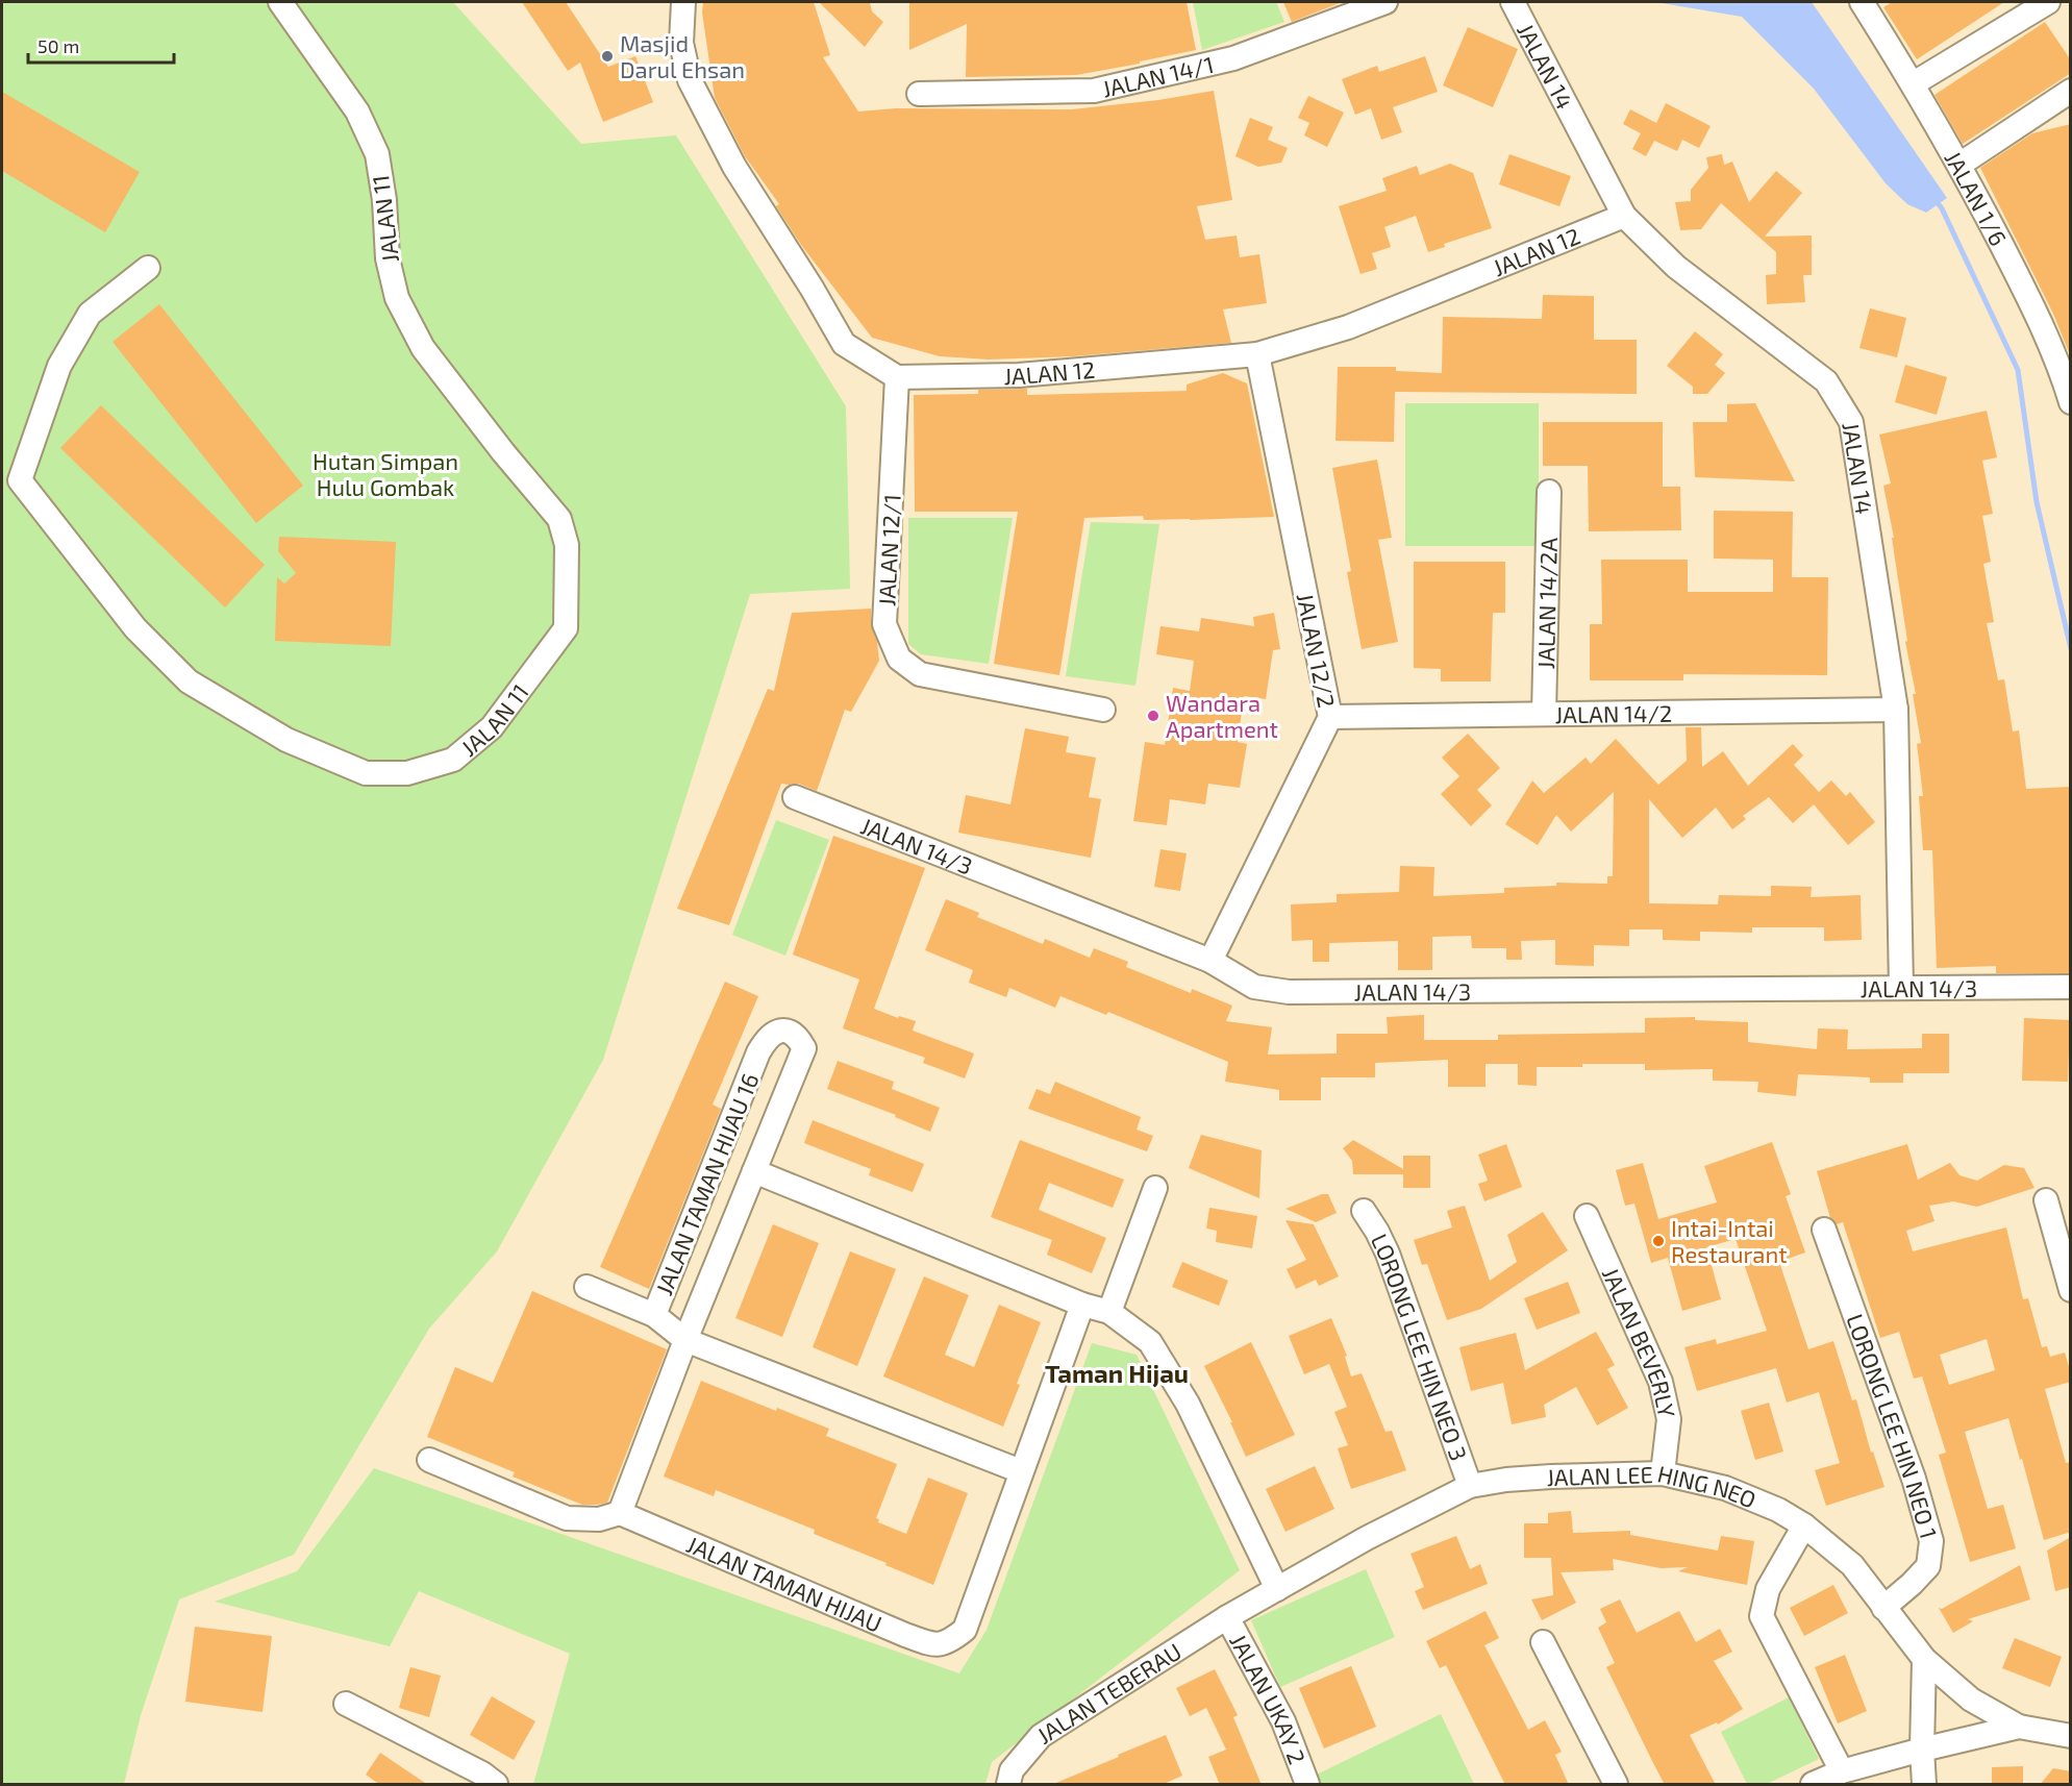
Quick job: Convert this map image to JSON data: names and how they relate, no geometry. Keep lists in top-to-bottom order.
{
  "streets": {
    "street": [
      "JALAN 14",
      "JALAN 14/1",
      "JALAN 1/6",
      "JALAN 11",
      "JALAN 12",
      "JALAN 12/1",
      "JALAN 14/2A",
      "JALAN 12/2",
      "JALAN 14/2",
      "JALAN 14/3",
      "JALAN TAMAN HIJAU 16",
      "JALAN BEVERLY",
      "LORONG LEE HIN NEO 3",
      "LORONG LEE HIN NEO 1",
      "JALAN LEE HING NEO",
      "JALAN TAMAN HIJAU",
      "JALAN TEBERAU",
      "JALAN UKAY 2"
    ]
  },
  "crossings": [
    ["JALAN 14", "JALAN 12"],
    ["JALAN 14", "JALAN 14/2"],
    ["JALAN 14", "JALAN 14/3"],
    ["JALAN 12", "JALAN 12/1"],
    ["JALAN 12", "JALAN 12/2"],
    ["JALAN 14/2A", "JALAN 14/2"],
    ["JALAN 12/2", "JALAN 14/2"],
    ["JALAN 12/2", "JALAN 14/3"],
    ["JALAN BEVERLY", "JALAN LEE HING NEO"],
    ["LORONG LEE HIN NEO 3", "JALAN LEE HING NEO"],
    ["LORONG LEE HIN NEO 1", "JALAN LEE HING NEO"],
    ["JALAN LEE HING NEO", "JALAN TEBERAU"],
    ["JALAN LEE HING NEO", "JALAN UKAY 2"],
    ["JALAN TEBERAU", "JALAN UKAY 2"]
  ],
  "districts": ["Taman Hijau"],
  "parks": ["Hutan Simpan Hulu Gombak"],
  "places": ["Masjid Darul Ehsan", "Wandara Apartment", "Intai-Intai Restaurant"],
  "scale_bar": "50 m"
}
